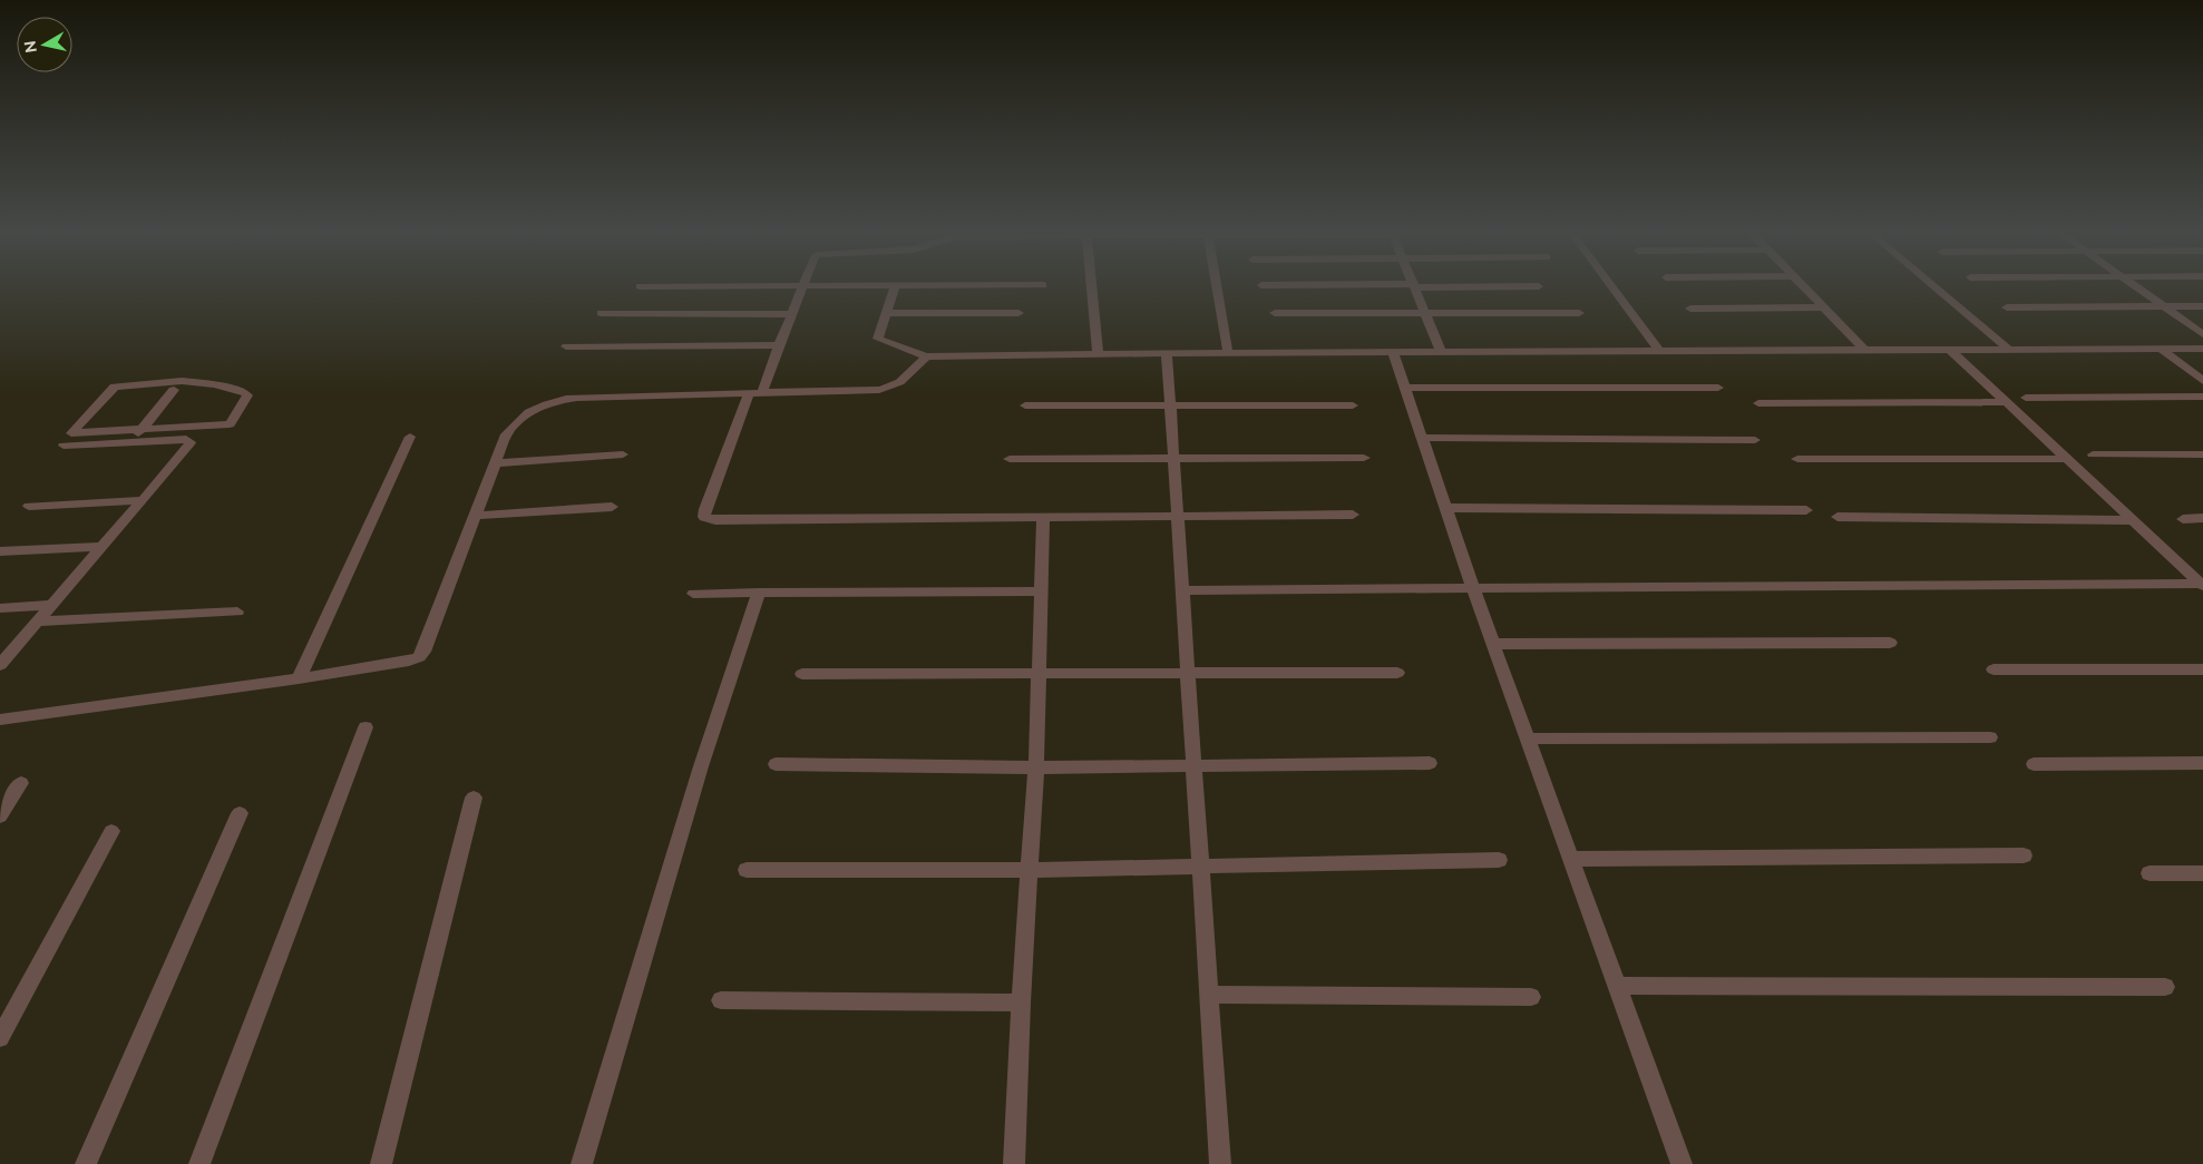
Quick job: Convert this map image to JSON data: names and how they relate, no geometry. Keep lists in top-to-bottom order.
{
  "north": "left"
}
